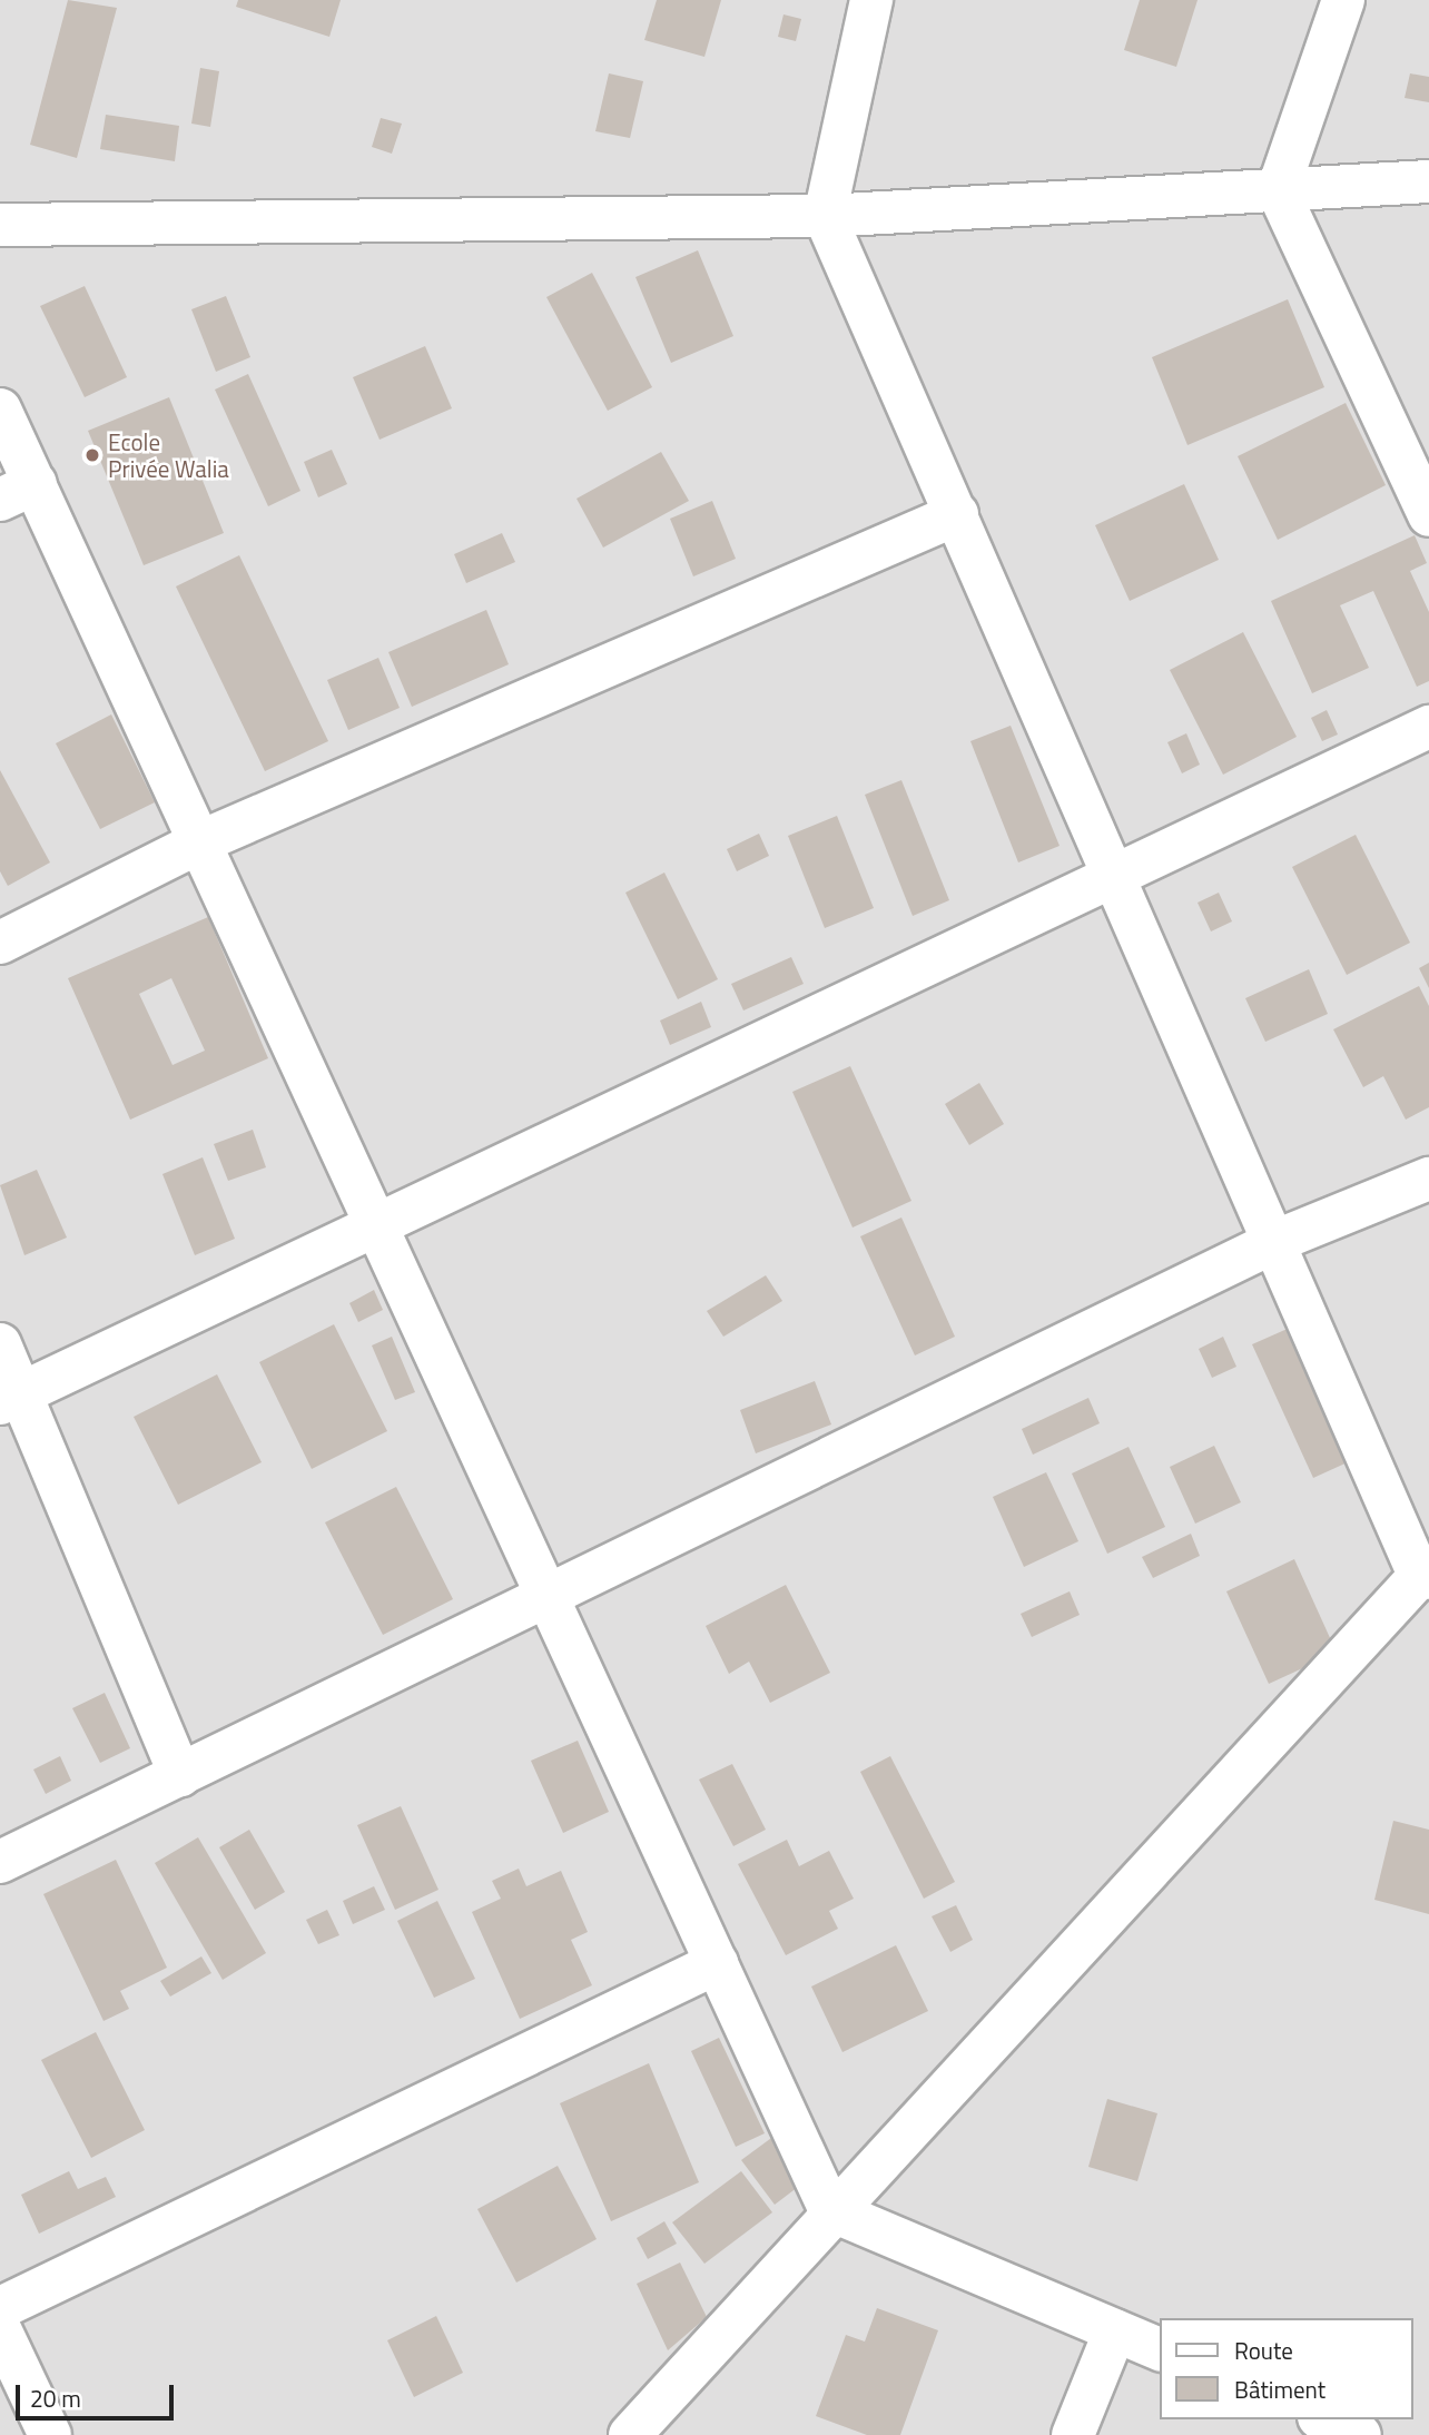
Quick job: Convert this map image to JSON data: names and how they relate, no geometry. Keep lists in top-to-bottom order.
{
  "places": ["Ecole Privée Walia"],
  "legend": ["Route", "Bâtiment"],
  "scale_bar": "20 m"
}
